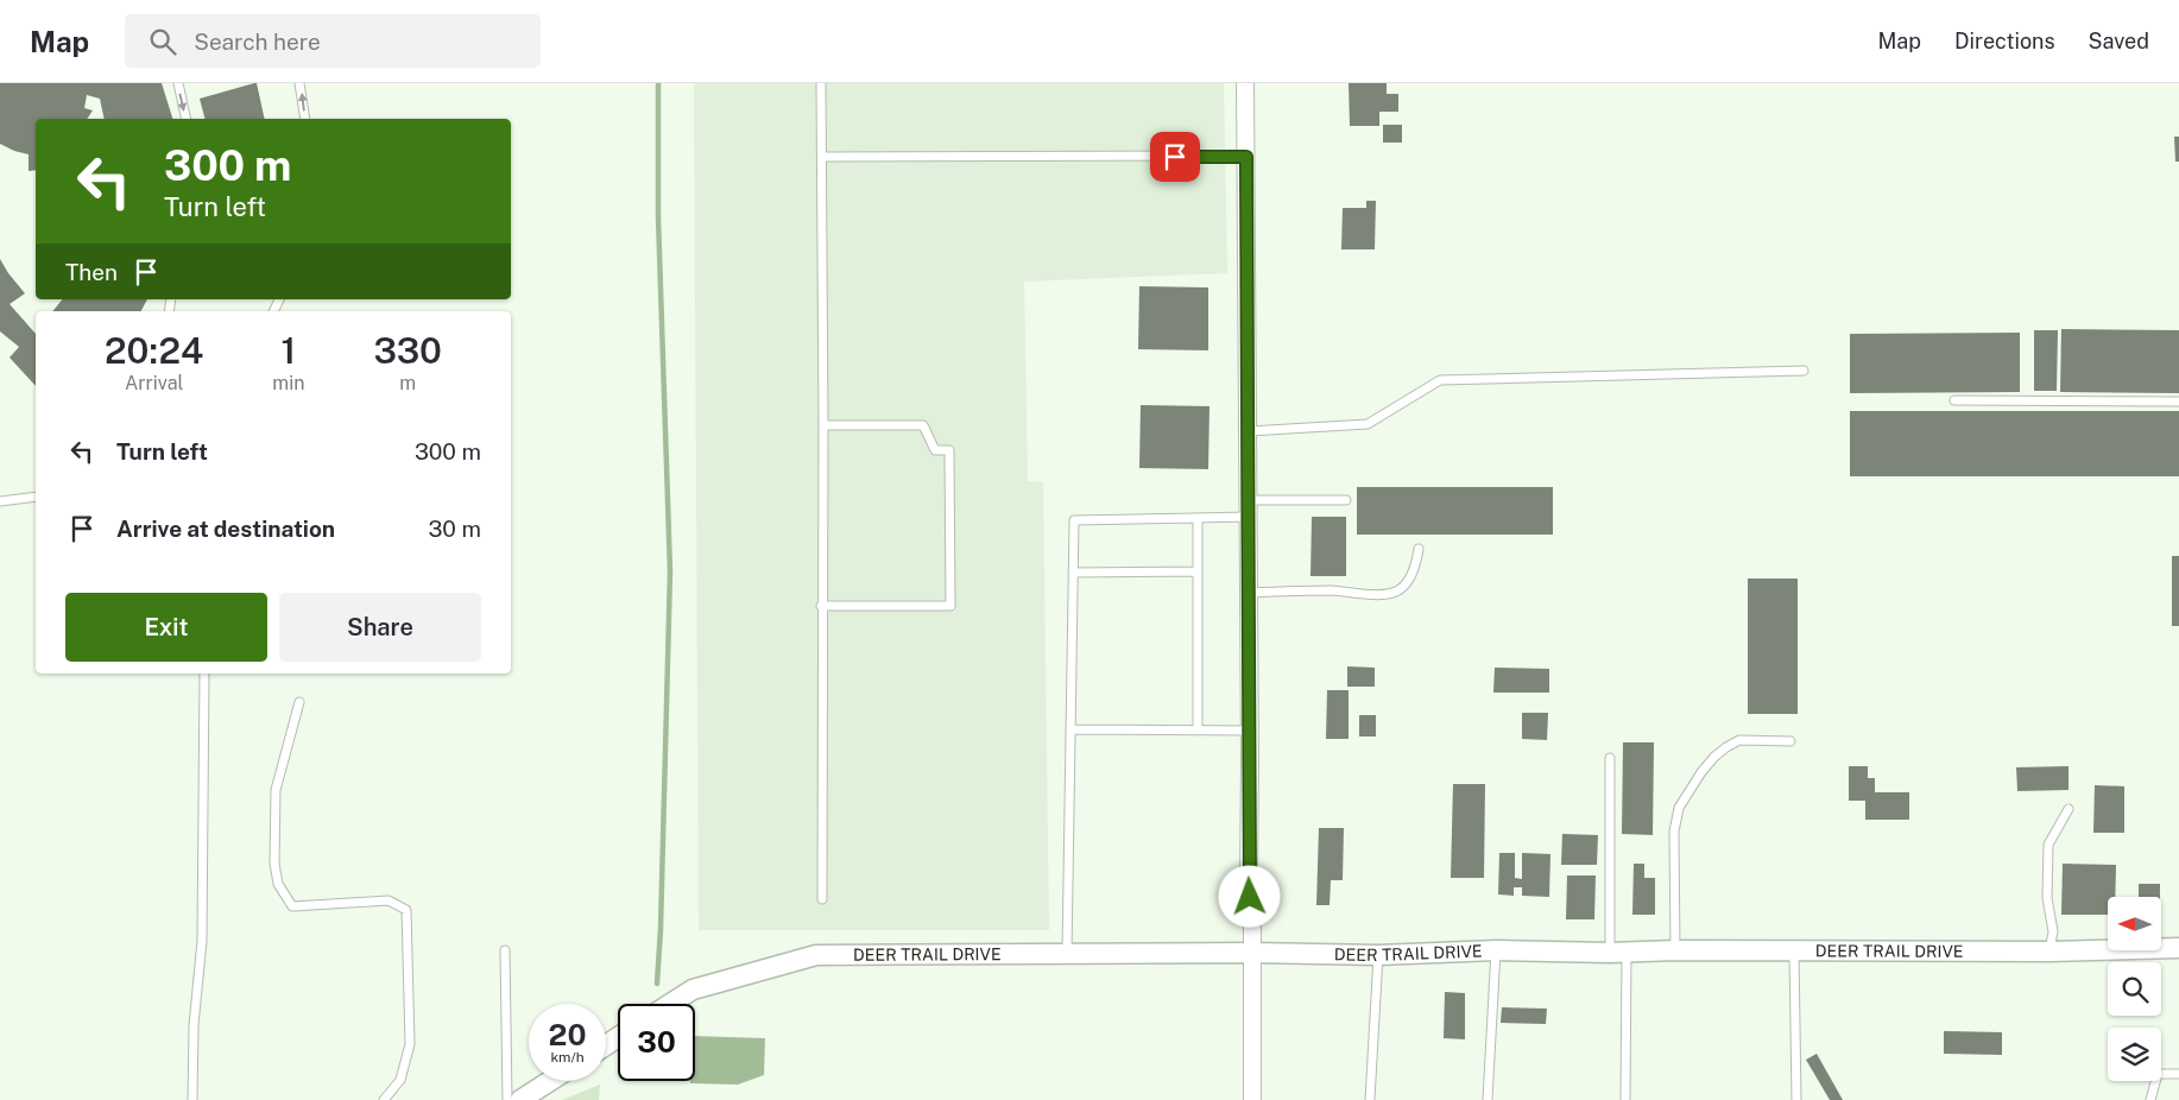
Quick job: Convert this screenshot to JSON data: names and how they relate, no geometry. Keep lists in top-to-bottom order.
{
  "streets": {
    "street": ["DEER TRAIL DRIVE"]
  },
  "north": "left",
  "page": {
    "header": "Map",
    "search": "Search here",
    "nav": ["Map", "Directions", "Saved"],
    "turn": ["300 m", "Turn left"],
    "then": "Then",
    "eta": [
      "20:24",
      "Arrival",
      "1",
      "min",
      "330",
      "m"
    ],
    "list": [
      {
        "name": "Turn left",
        "value": "300 m"
      },
      {
        "name": "Arrive at destination",
        "value": "30 m"
      }
    ],
    "buttons": ["Exit", "Share"],
    "speed": "20 km/h",
    "limit": "30"
  }
}
